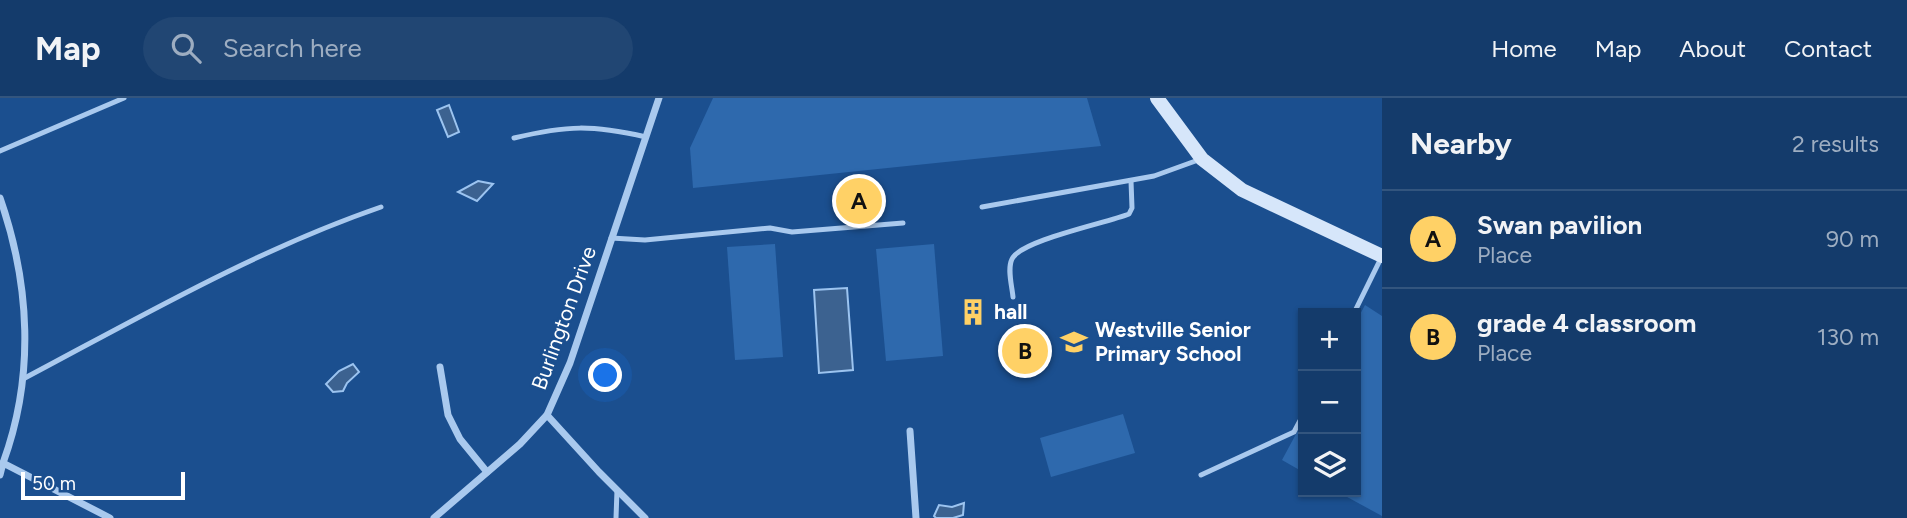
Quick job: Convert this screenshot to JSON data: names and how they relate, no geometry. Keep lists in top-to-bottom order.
{
  "streets": {
    "street": ["Burlington Drive"]
  },
  "places": {
    "building": ["hall"],
    "school or university": ["Westville Senior Primary School"]
  },
  "scale_bar": "50 m",
  "page": {
    "header": "Map",
    "search": "Search here",
    "nav": [
      "Home",
      "Map",
      "About",
      "Contact"
    ],
    "heading": ["Nearby", "2 results"],
    "pins": ["A", "B"],
    "list": [
      {
        "mark": "A",
        "name": "Swan pavilion",
        "note": "Place",
        "value": "90 m"
      },
      {
        "mark": "B",
        "name": "grade 4 classroom",
        "note": "Place",
        "value": "130 m"
      }
    ],
    "map_buttons": ["+", "−"],
    "scale": "50 m"
  }
}
